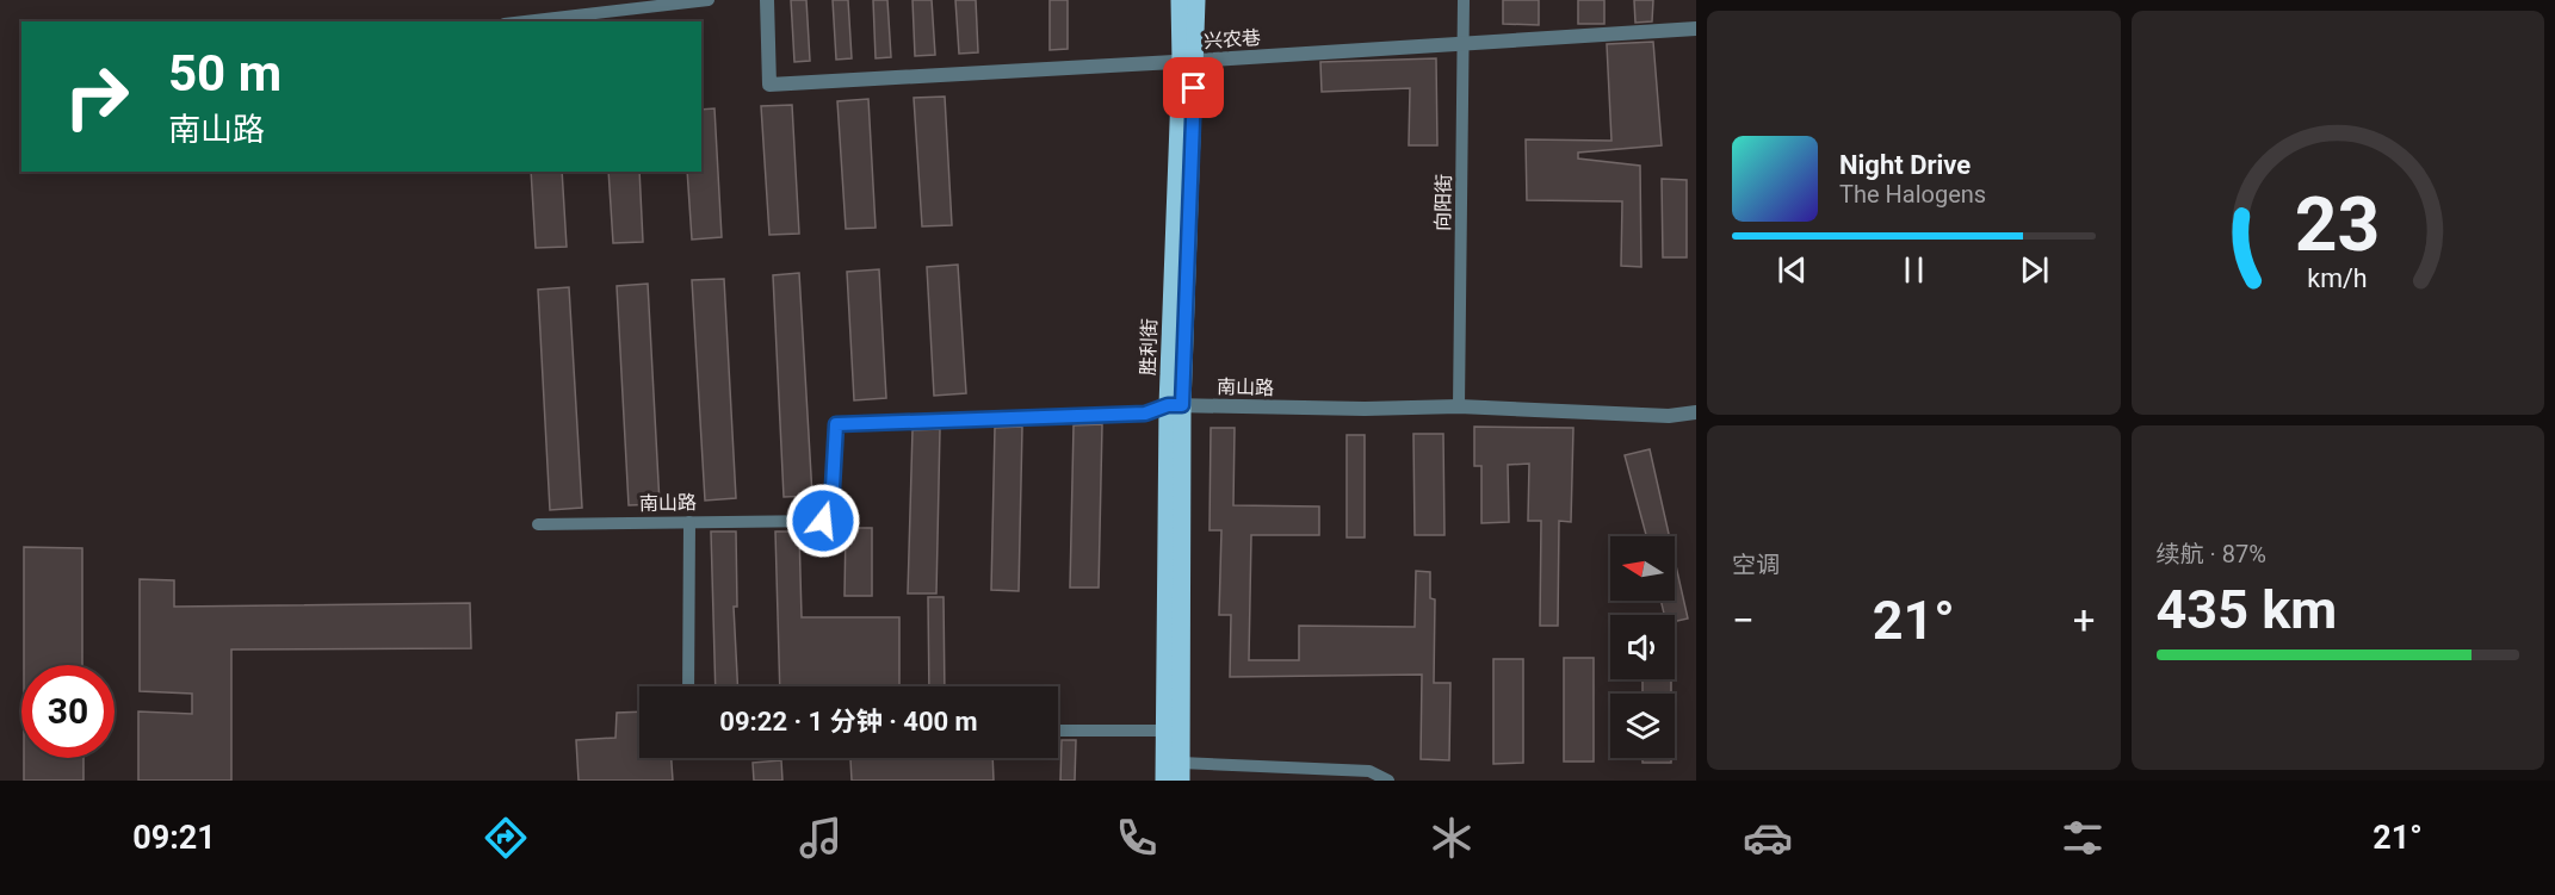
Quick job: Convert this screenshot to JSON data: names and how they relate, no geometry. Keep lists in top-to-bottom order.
{
  "streets": {
    "main road": ["胜利街"],
    "street": ["兴农巷", "向阳街", "南山路"]
  },
  "crossings": [
    ["兴农巷", "向阳街"],
    ["兴农巷", "胜利街"],
    ["向阳街", "南山路"],
    ["胜利街", "南山路"]
  ],
  "north": "left",
  "page": {
    "turn": ["50 m", "南山路"],
    "song": ["Night Drive", "The Halogens"],
    "tile": [
      "空调",
      ["续航 · 87%", "435 km"]
    ],
    "heat": ["−", "21°", "+"],
    "limit": "30",
    "trip": "09:22 · 1 分钟 · 400 m",
    "tabs": ["09:21", "21°"],
    "gauge": ["23", "km/h"]
  }
}
